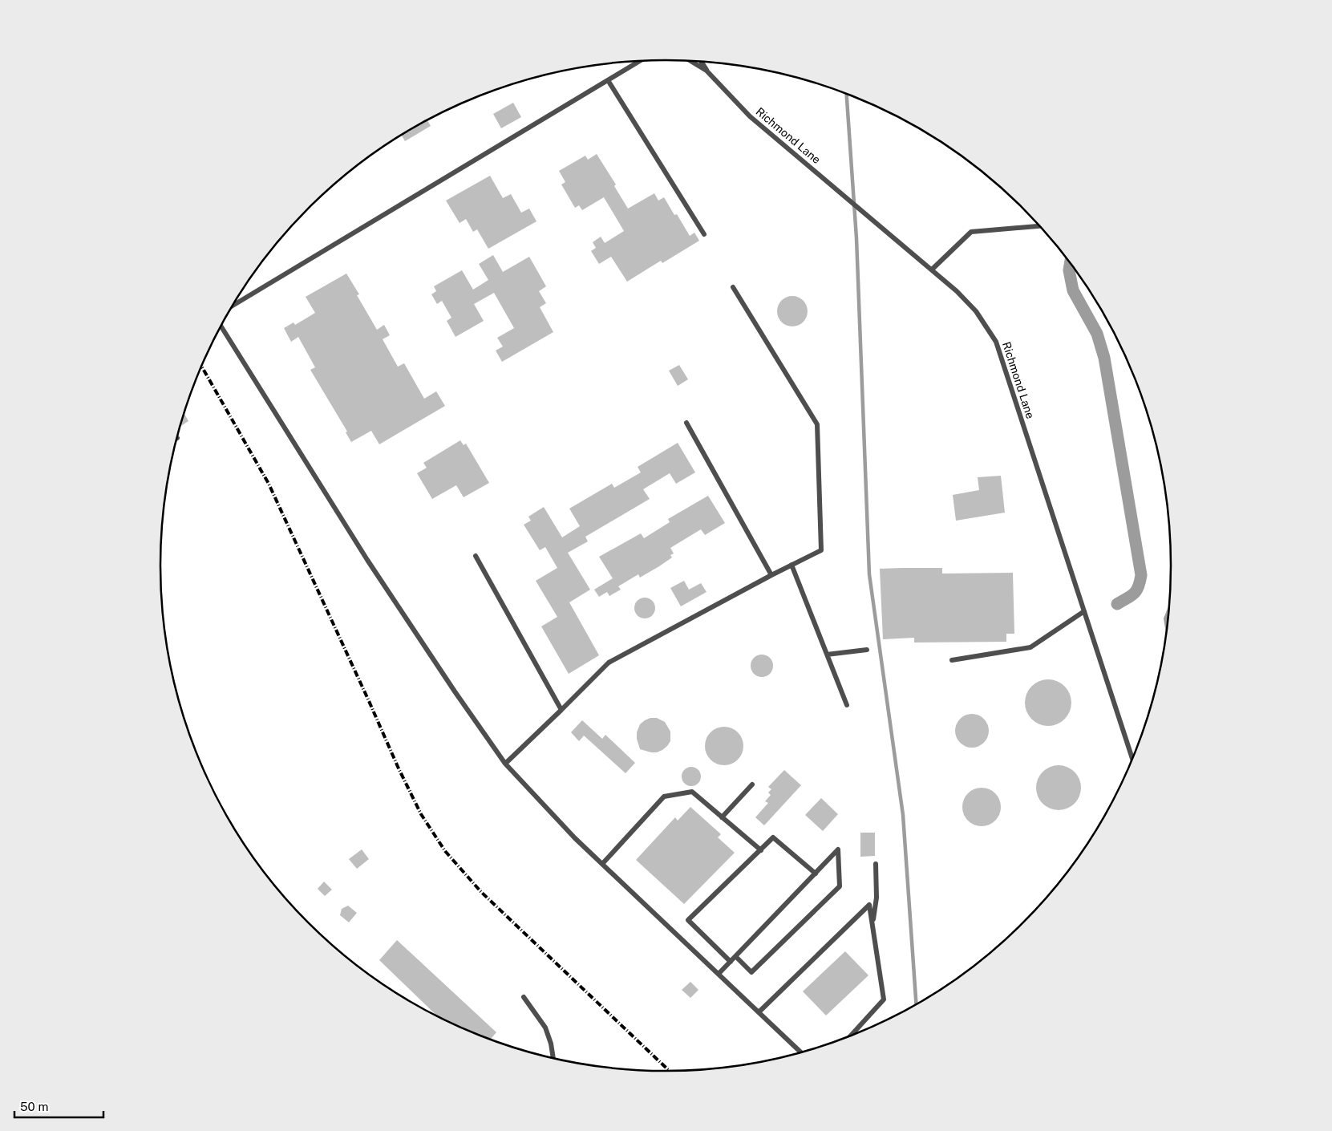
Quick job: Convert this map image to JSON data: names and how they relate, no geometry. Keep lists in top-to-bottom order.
{
  "streets": {
    "lane": ["Richmond Lane"]
  },
  "scale_bar": "50 m"
}
